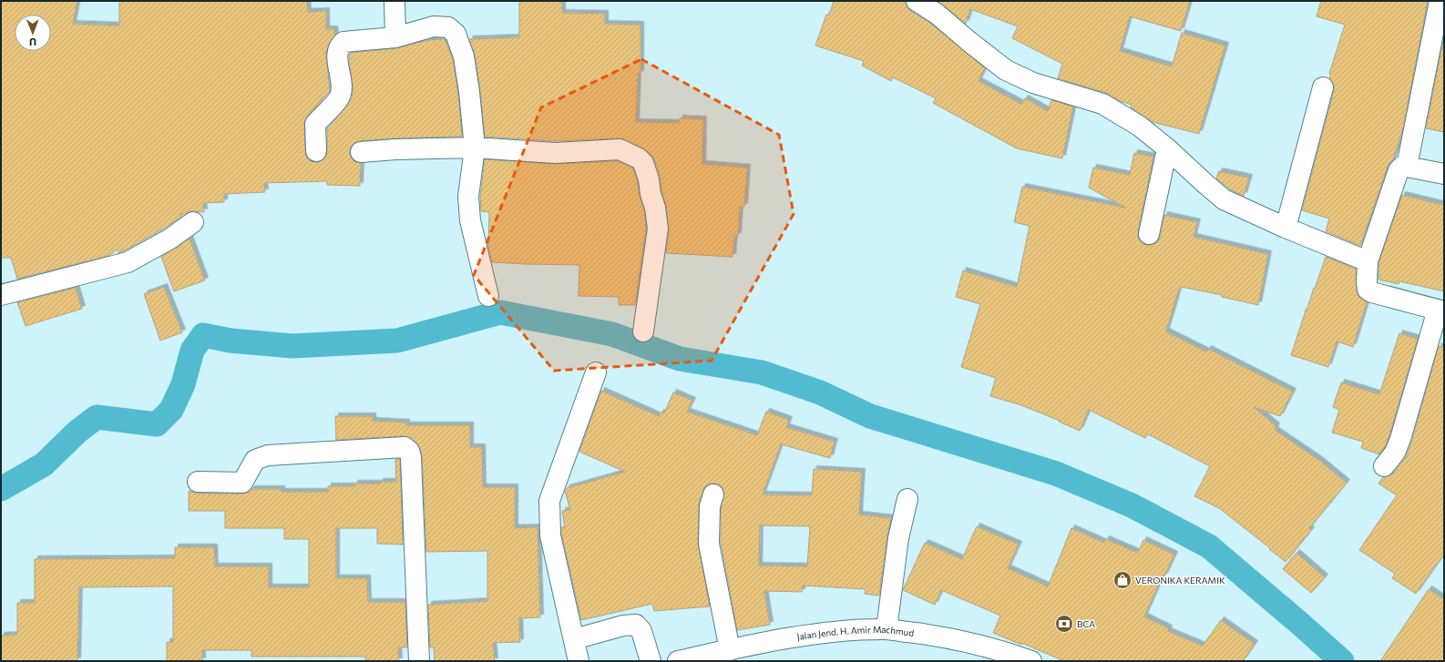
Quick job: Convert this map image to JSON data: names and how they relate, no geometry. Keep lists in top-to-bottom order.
{
  "streets": {
    "main road": ["Jalan Jend. H. Amir Machmud"]
  },
  "places": {
    "shop": ["VERONIKA KERAMIK"],
    "bank": ["BCA"]
  },
  "north": "bottom"
}
